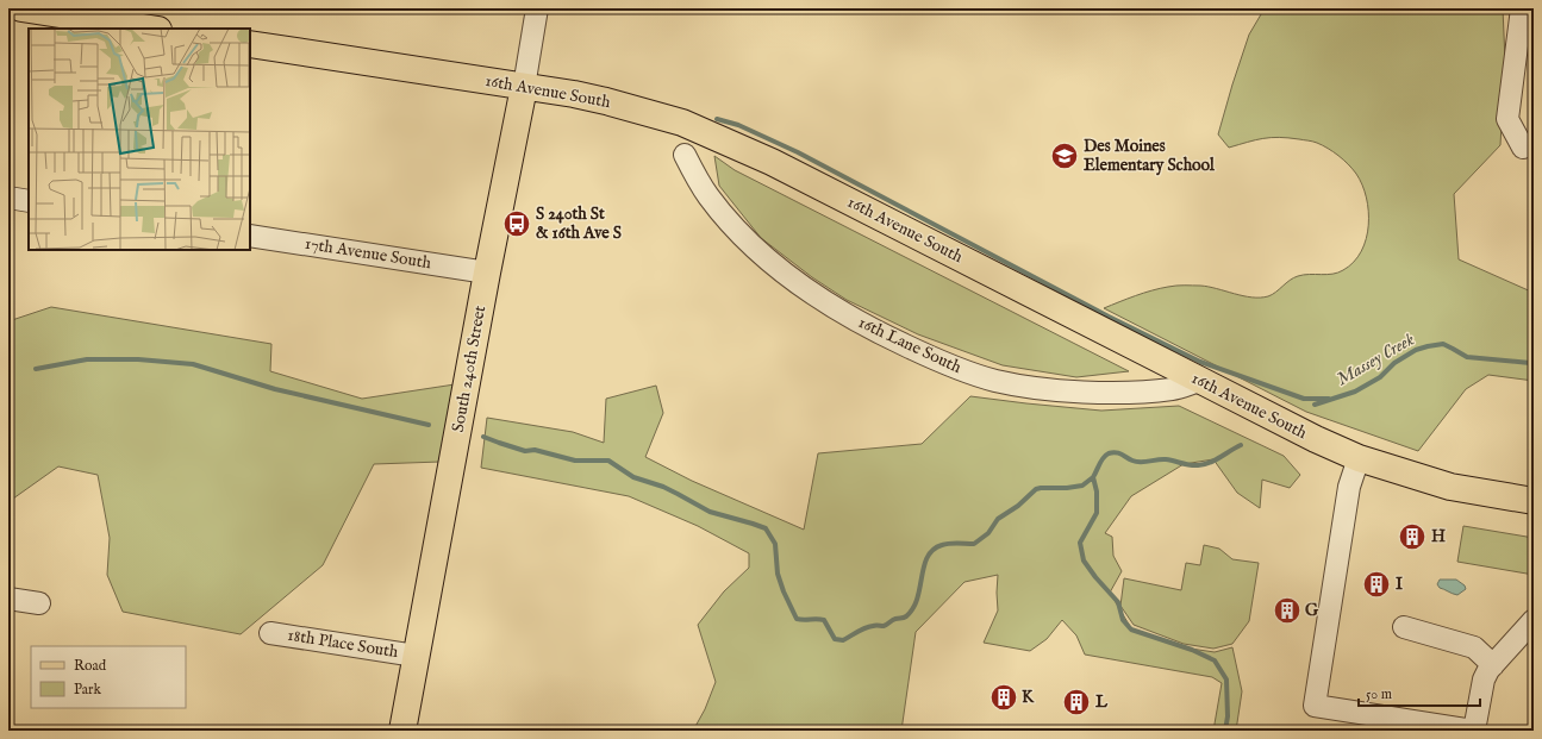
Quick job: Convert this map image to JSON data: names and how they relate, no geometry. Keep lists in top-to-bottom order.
{
  "streets": {
    "main road": ["16th Avenue South", "South 240th Street"],
    "street": ["17th Avenue South", "16th Lane South", "18th Place South"]
  },
  "crossings": [
    ["16th Avenue South", "16th Lane South"],
    ["16th Avenue South", "South 240th Street"],
    ["17th Avenue South", "South 240th Street"],
    ["South 240th Street", "18th Place South"]
  ],
  "water": ["Massey Creek"],
  "places": {
    "school or university": ["Des Moines Elementary School"],
    "bus stop": ["S 240th St & 16th Ave S"],
    "building": [
      "H",
      "I",
      "G",
      "K",
      "L"
    ]
  },
  "legend": ["Road", "Park"],
  "scale_bar": "50 m"
}
